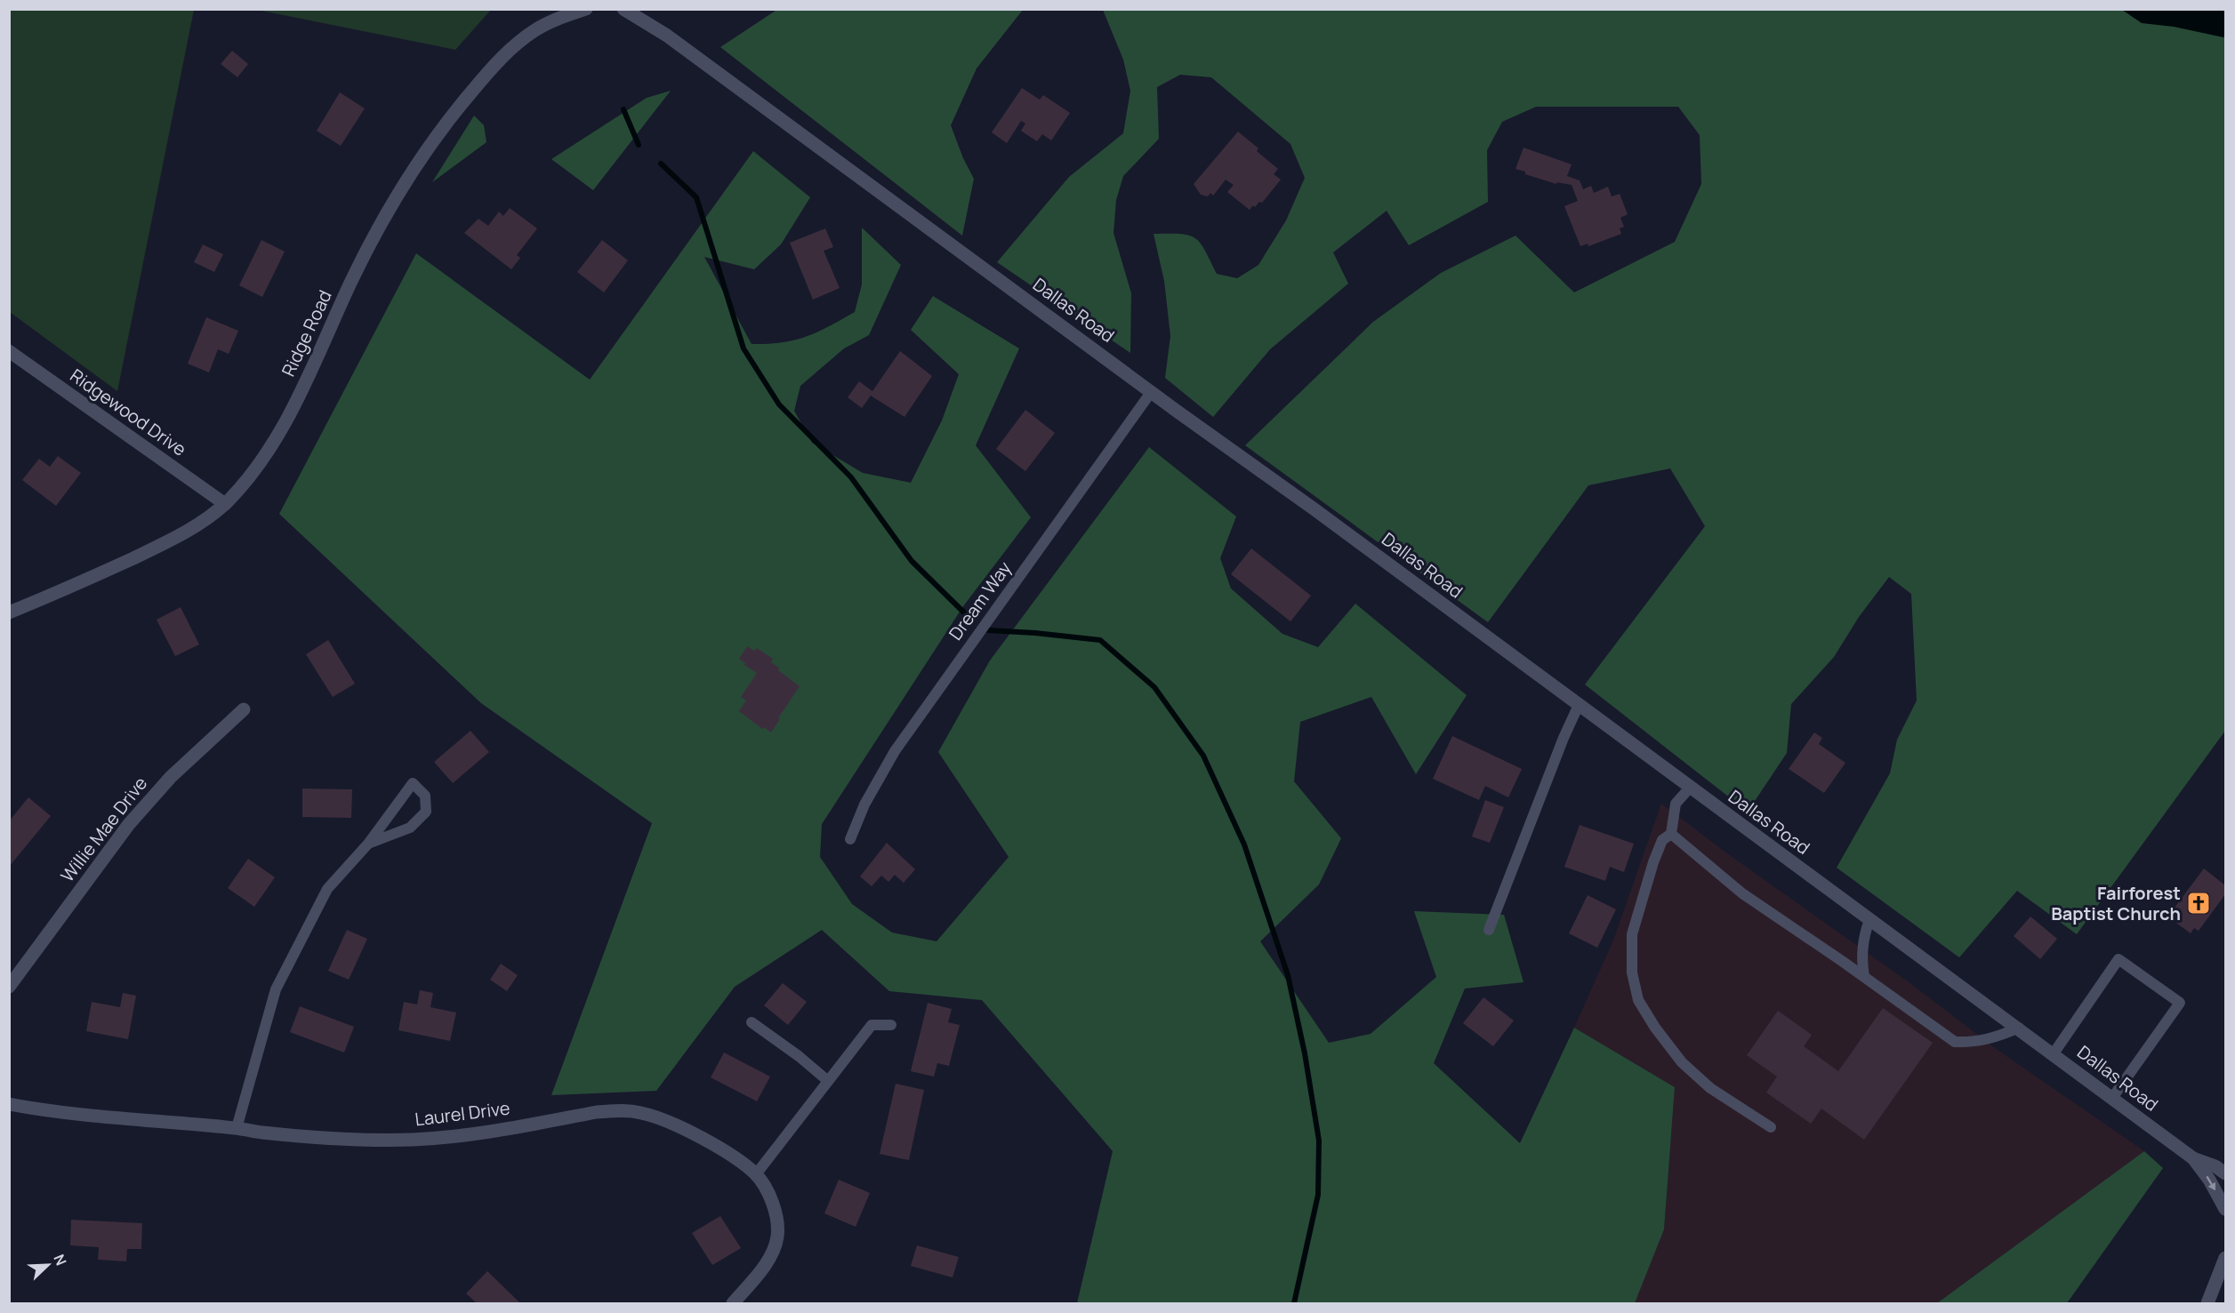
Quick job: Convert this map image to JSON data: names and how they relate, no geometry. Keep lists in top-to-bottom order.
{
  "streets": {
    "street": [
      "Dallas Road",
      "Ridge Road",
      "Ridgewood Drive",
      "Willie Mae Drive",
      "Laurel Drive"
    ],
    "lane": ["Dream Way"]
  },
  "crossings": [
    ["Dallas Road", "Dream Way"],
    ["Ridge Road", "Ridgewood Drive"]
  ],
  "places": {
    "church": ["Fairforest Baptist Church"]
  },
  "north": "top right"
}
